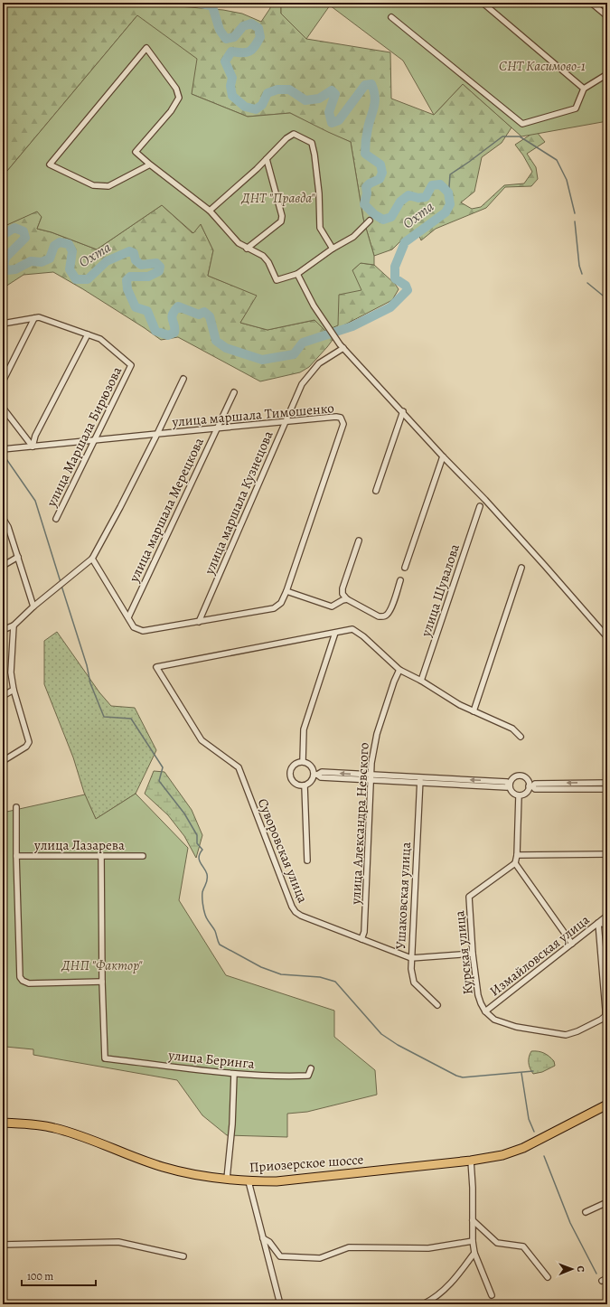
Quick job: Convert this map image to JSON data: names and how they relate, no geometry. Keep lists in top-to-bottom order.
{
  "streets": {
    "main road": ["Приозерское шоссе"],
    "street": [
      "улица маршала Тимошенко",
      "улица Маршала Бирюзова",
      "улица маршала Кузнецова",
      "улица маршала Мерецкова",
      "улица Шувалова",
      "улица Александра Невского",
      "улица Лазарева",
      "Суворовская улица",
      "Ушаковская улица",
      "Курская улица",
      "Измайловская улица",
      "улица Беринга"
    ]
  },
  "crossings": [
    ["улица маршала Тимошенко", "улица маршала Кузнецова"],
    ["улица маршала Тимошенко", "улица маршала Мерецкова"],
    ["улица Александра Невского", "Суворовская улица"],
    ["Суворовская улица", "Ушаковская улица"],
    ["Суворовская улица", "Курская улица"],
    ["Курская улица", "Измайловская улица"]
  ],
  "water": ["Охта"],
  "parks": ["СНТ Касимово-1", "ДНТ \"Правда\"", "ДНП \"Фактор\""],
  "scale_bar": "100 m",
  "north": "right"
}
